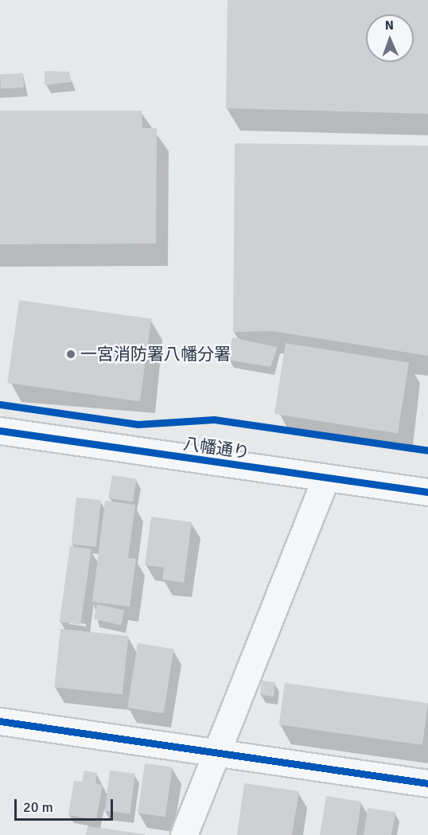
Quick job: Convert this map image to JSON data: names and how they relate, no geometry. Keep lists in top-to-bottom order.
{
  "streets": {
    "street": ["八幡通り"]
  },
  "places": ["一宮消防署八幡分署"],
  "scale_bar": "20 m",
  "north": "top"
}
